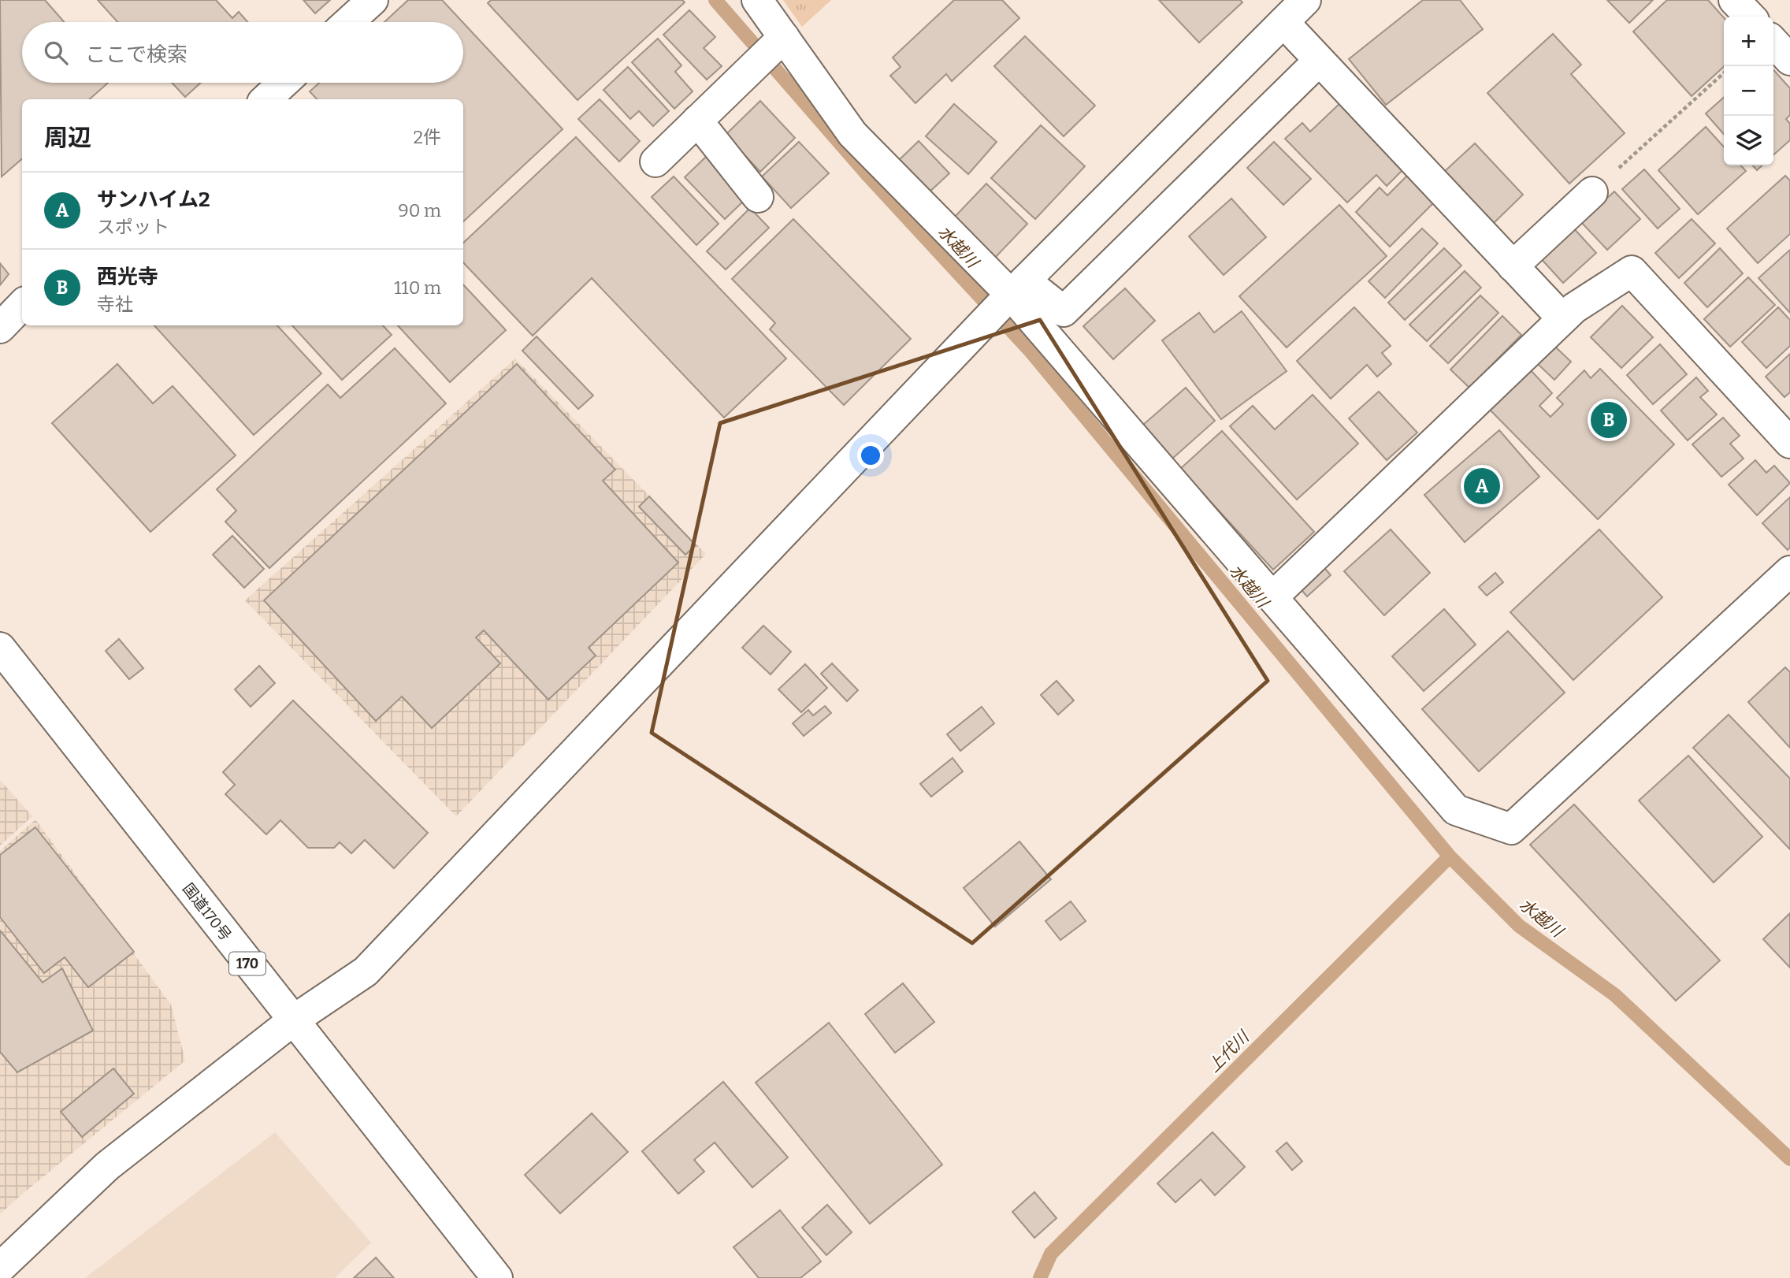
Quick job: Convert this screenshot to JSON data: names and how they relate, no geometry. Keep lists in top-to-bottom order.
{
  "streets": {
    "main road": ["国道170号", "170"]
  },
  "water": ["水越川", "上代川"],
  "page": {
    "map_buttons": ["+", "−"],
    "search": "ここで検索",
    "heading": ["周辺", "2件"],
    "list": [
      {
        "mark": "A",
        "name": "サンハイム2",
        "note": "スポット",
        "value": "90 m"
      },
      {
        "mark": "B",
        "name": "西光寺",
        "note": "寺社",
        "value": "110 m"
      }
    ],
    "pins": ["B", "A"]
  }
}
